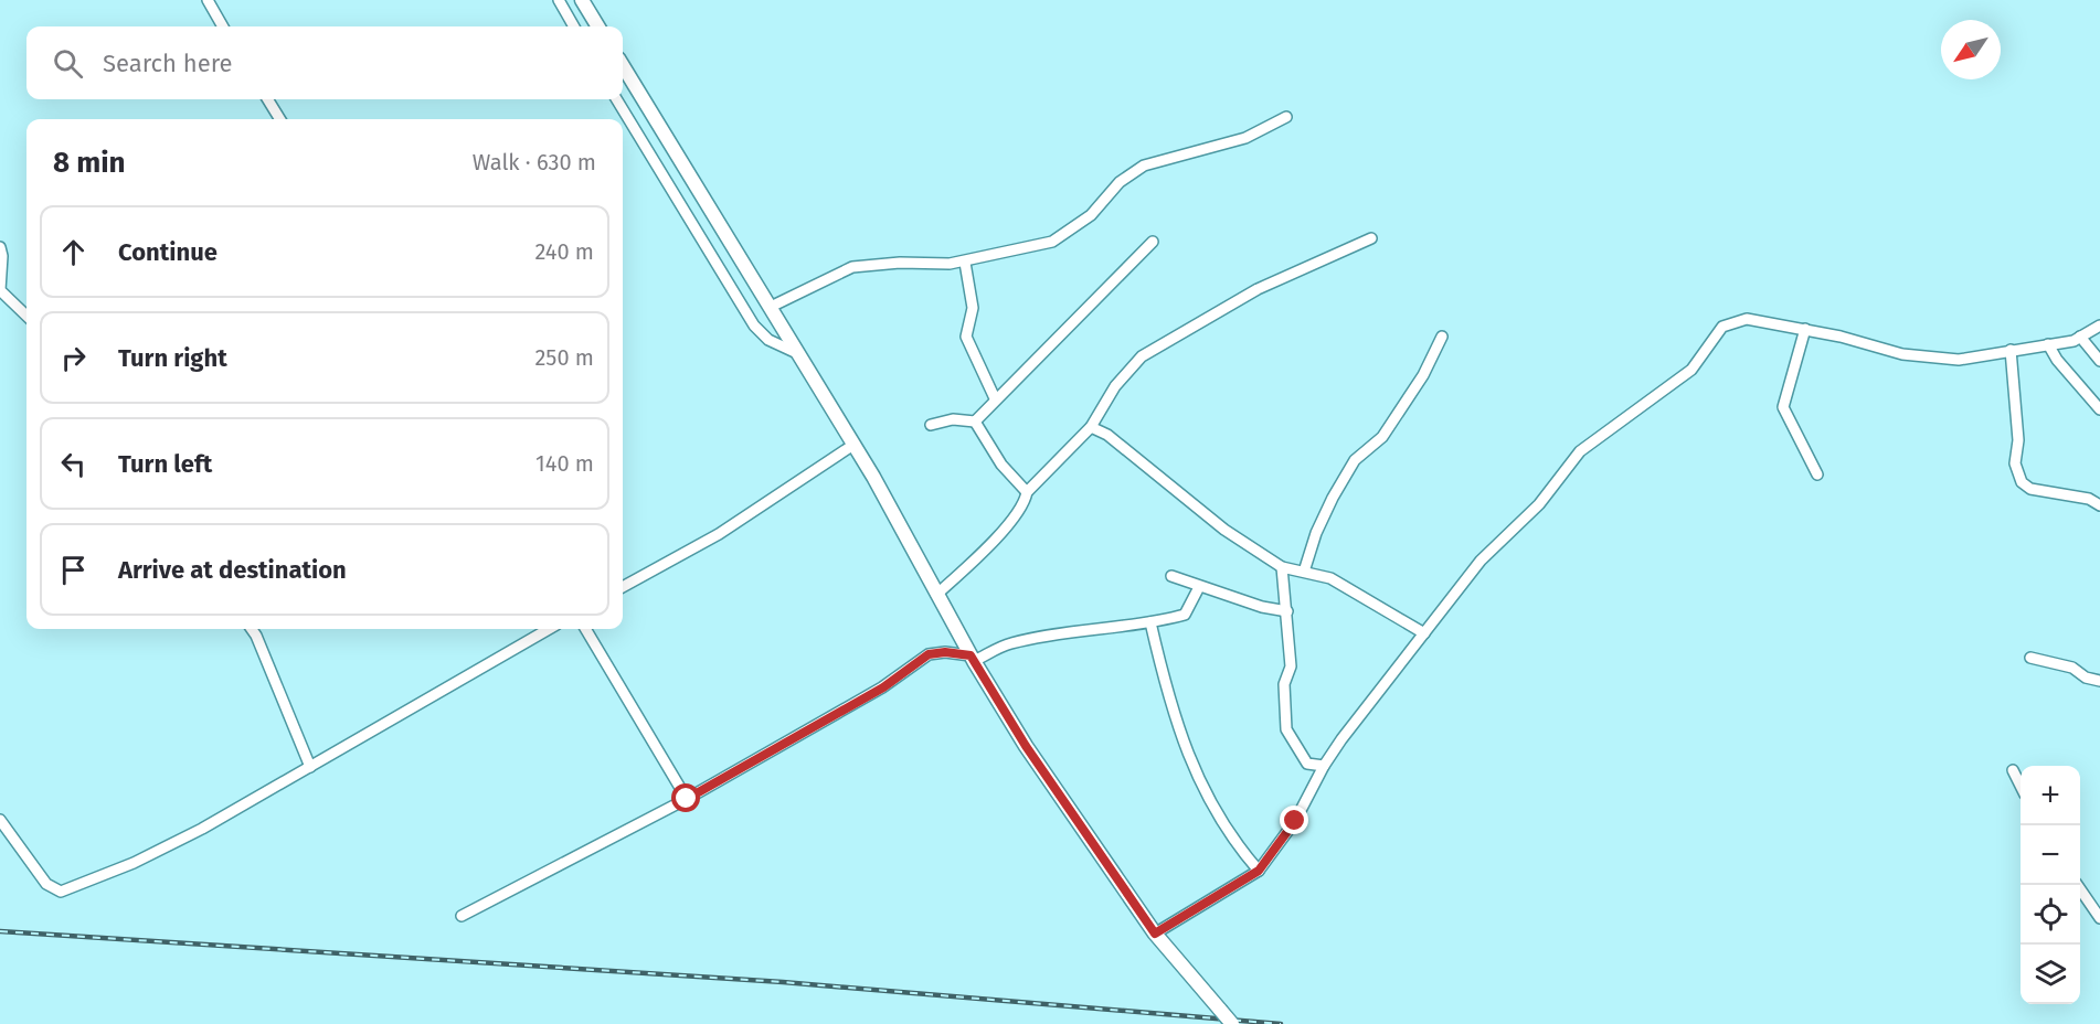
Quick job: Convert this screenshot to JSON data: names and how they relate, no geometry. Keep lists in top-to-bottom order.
{
  "north": "bottom left",
  "page": {
    "search": "Search here",
    "heading": ["8 min", "Walk · 630 m"],
    "list": [
      ["Continue", "240 m"],
      ["Turn right", "250 m"],
      ["Turn left", "140 m"],
      "Arrive at destination"
    ],
    "map_buttons": ["+", "−"]
  }
}
